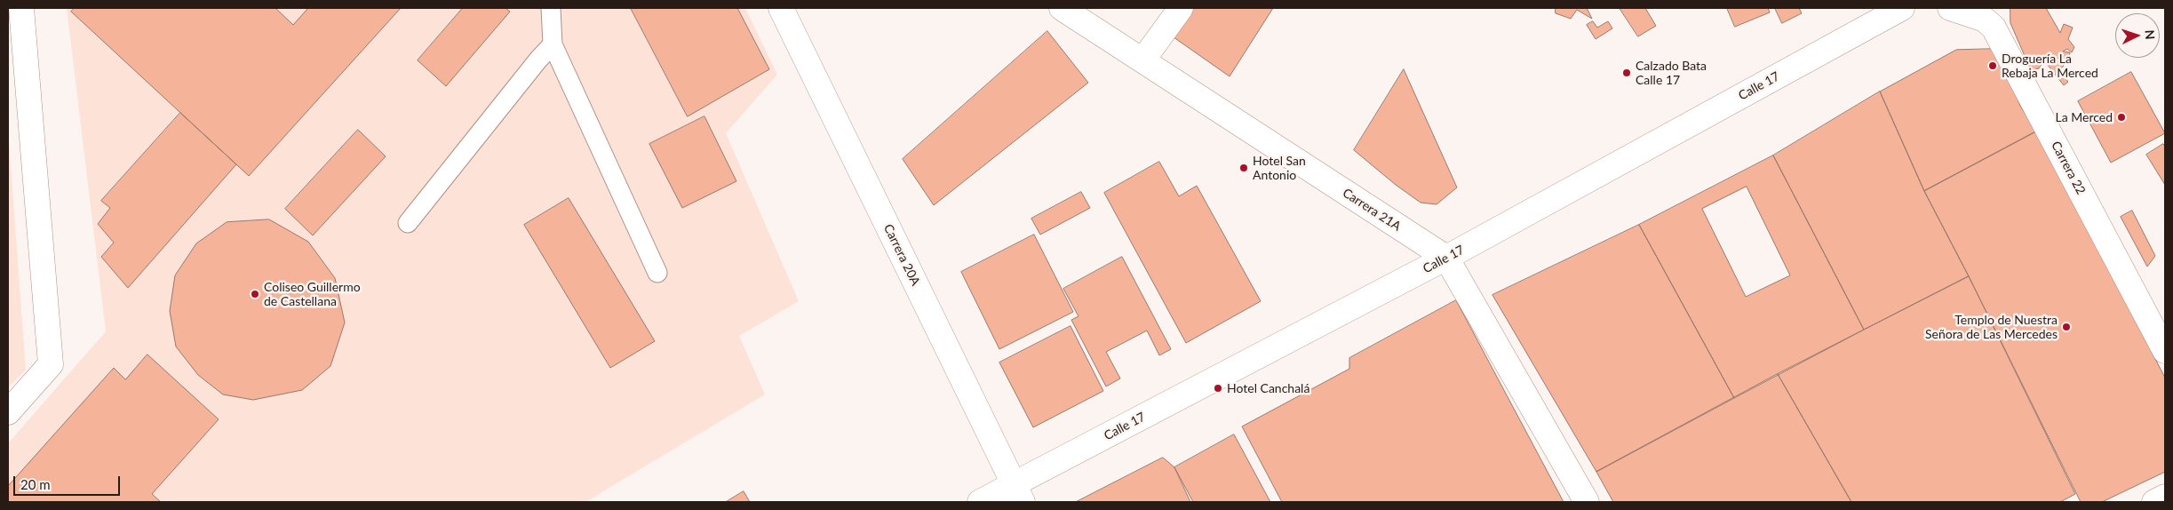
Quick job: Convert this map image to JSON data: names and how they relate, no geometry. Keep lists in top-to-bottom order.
{
  "streets": {
    "street": [
      "Calle 17",
      "Carrera 22",
      "Carrera 21A",
      "Carrera 20A"
    ]
  },
  "crossings": [
    ["Calle 17", "Carrera 21A"],
    ["Calle 17", "Carrera 20A"]
  ],
  "places": [
    "Droguería La Rebaja La Merced",
    "Calzado Bata Calle 17",
    "La Merced",
    "Hotel San Antonio",
    "Coliseo Guillermo de Castellana",
    "Templo de Nuestra Señora de Las Mercedes",
    "Hotel Canchalá"
  ],
  "scale_bar": "20 m",
  "north": "right"
}
